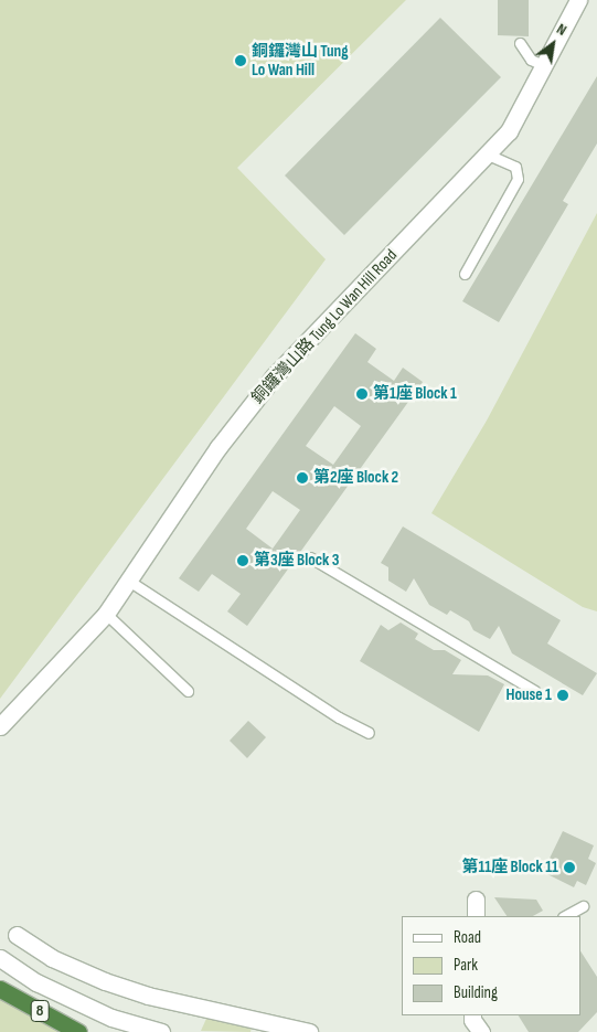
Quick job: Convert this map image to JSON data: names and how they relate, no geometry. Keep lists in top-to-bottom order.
{
  "streets": {
    "highway": ["8"],
    "street": ["銅鑼灣山路 Tung Lo Wan Hill Road"]
  },
  "places": [
    "銅鑼灣山 Tung Lo Wan Hill",
    "第1座 Block 1",
    "第2座 Block 2",
    "第3座 Block 3",
    "House 1",
    "第11座 Block 11"
  ],
  "legend": ["Road", "Park", "Building"],
  "north": "top right"
}
